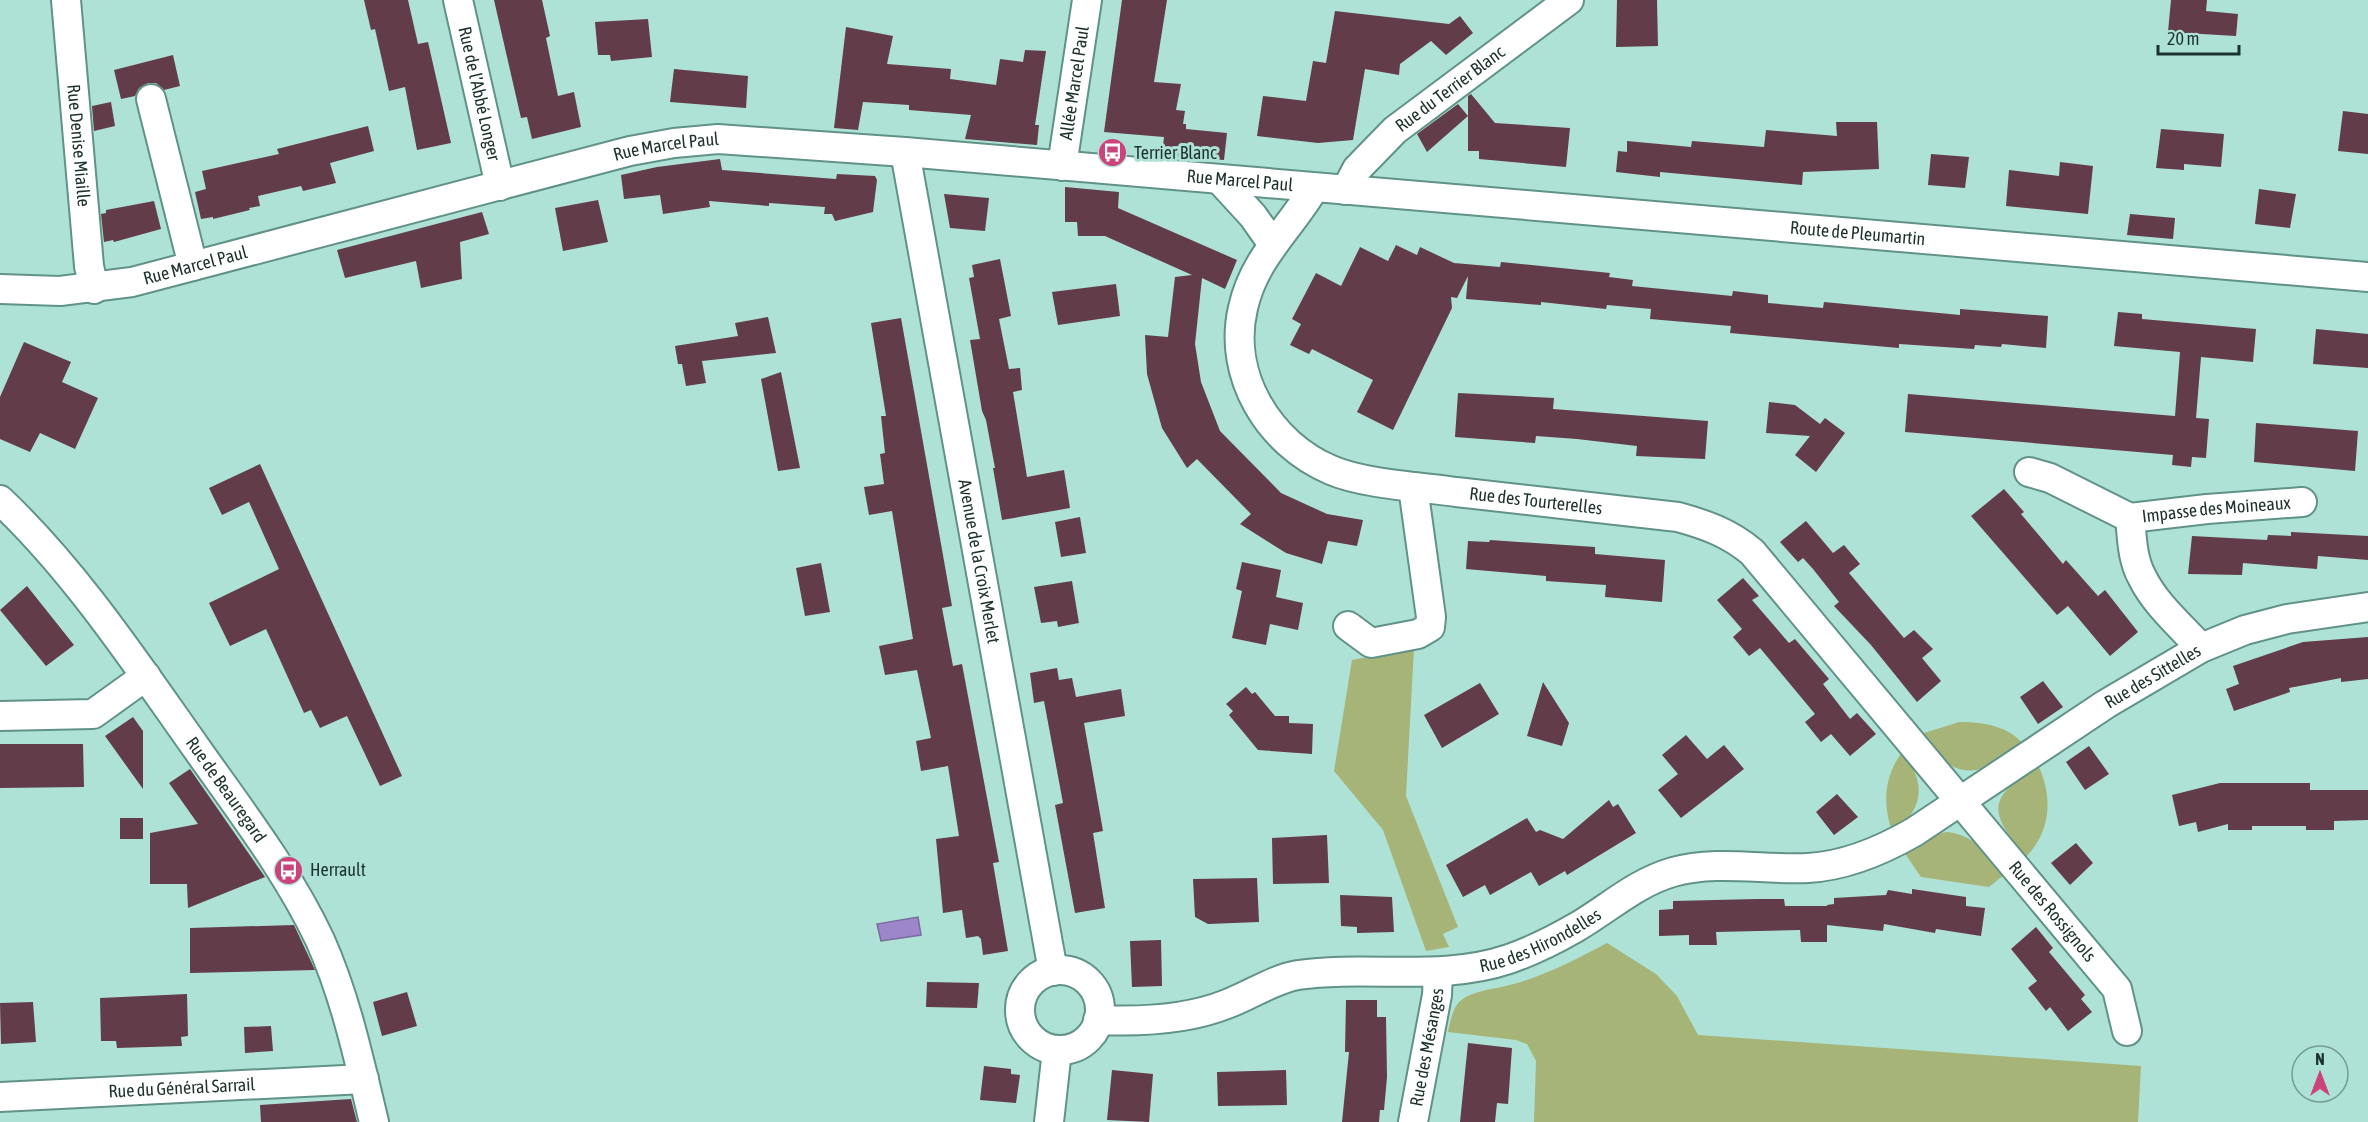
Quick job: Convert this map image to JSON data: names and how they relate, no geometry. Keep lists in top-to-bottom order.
{
  "streets": {
    "street": [
      "Allée Marcel Paul",
      "Rue du Terrier Blanc",
      "Rue de l’Abbé Longer",
      "Rue Denise Miaille",
      "Rue Marcel Paul",
      "Route de Pleumartin",
      "Rue des Tourterelles",
      "Impasse des Moineaux",
      "Avenue de la Croix Merlet",
      "Rue des Sittelles",
      "Rue de Beauregard",
      "Rue des Rossignols",
      "Rue des Hirondelles",
      "Rue des Mésanges",
      "Rue du Général Sarrail"
    ]
  },
  "crossings": [
    ["Allée Marcel Paul", "Rue Marcel Paul"],
    ["Rue du Terrier Blanc", "Rue Marcel Paul"],
    ["Rue du Terrier Blanc", "Route de Pleumartin"],
    ["Rue de l’Abbé Longer", "Rue Marcel Paul"],
    ["Rue Denise Miaille", "Rue Marcel Paul"],
    ["Rue Marcel Paul", "Route de Pleumartin"],
    ["Rue Marcel Paul", "Rue des Tourterelles"],
    ["Rue Marcel Paul", "Avenue de la Croix Merlet"],
    ["Rue des Tourterelles", "Rue des Sittelles"],
    ["Rue des Tourterelles", "Rue des Rossignols"],
    ["Rue des Tourterelles", "Rue des Hirondelles"],
    ["Impasse des Moineaux", "Rue des Sittelles"],
    ["Avenue de la Croix Merlet", "Rue des Hirondelles"],
    ["Rue des Sittelles", "Rue des Rossignols"],
    ["Rue des Sittelles", "Rue des Hirondelles"],
    ["Rue de Beauregard", "Rue du Général Sarrail"],
    ["Rue des Rossignols", "Rue des Hirondelles"],
    ["Rue des Hirondelles", "Rue des Mésanges"]
  ],
  "places": {
    "bus stop": ["Terrier Blanc", "Herrault"]
  },
  "scale_bar": "20 m",
  "north": "top"
}
